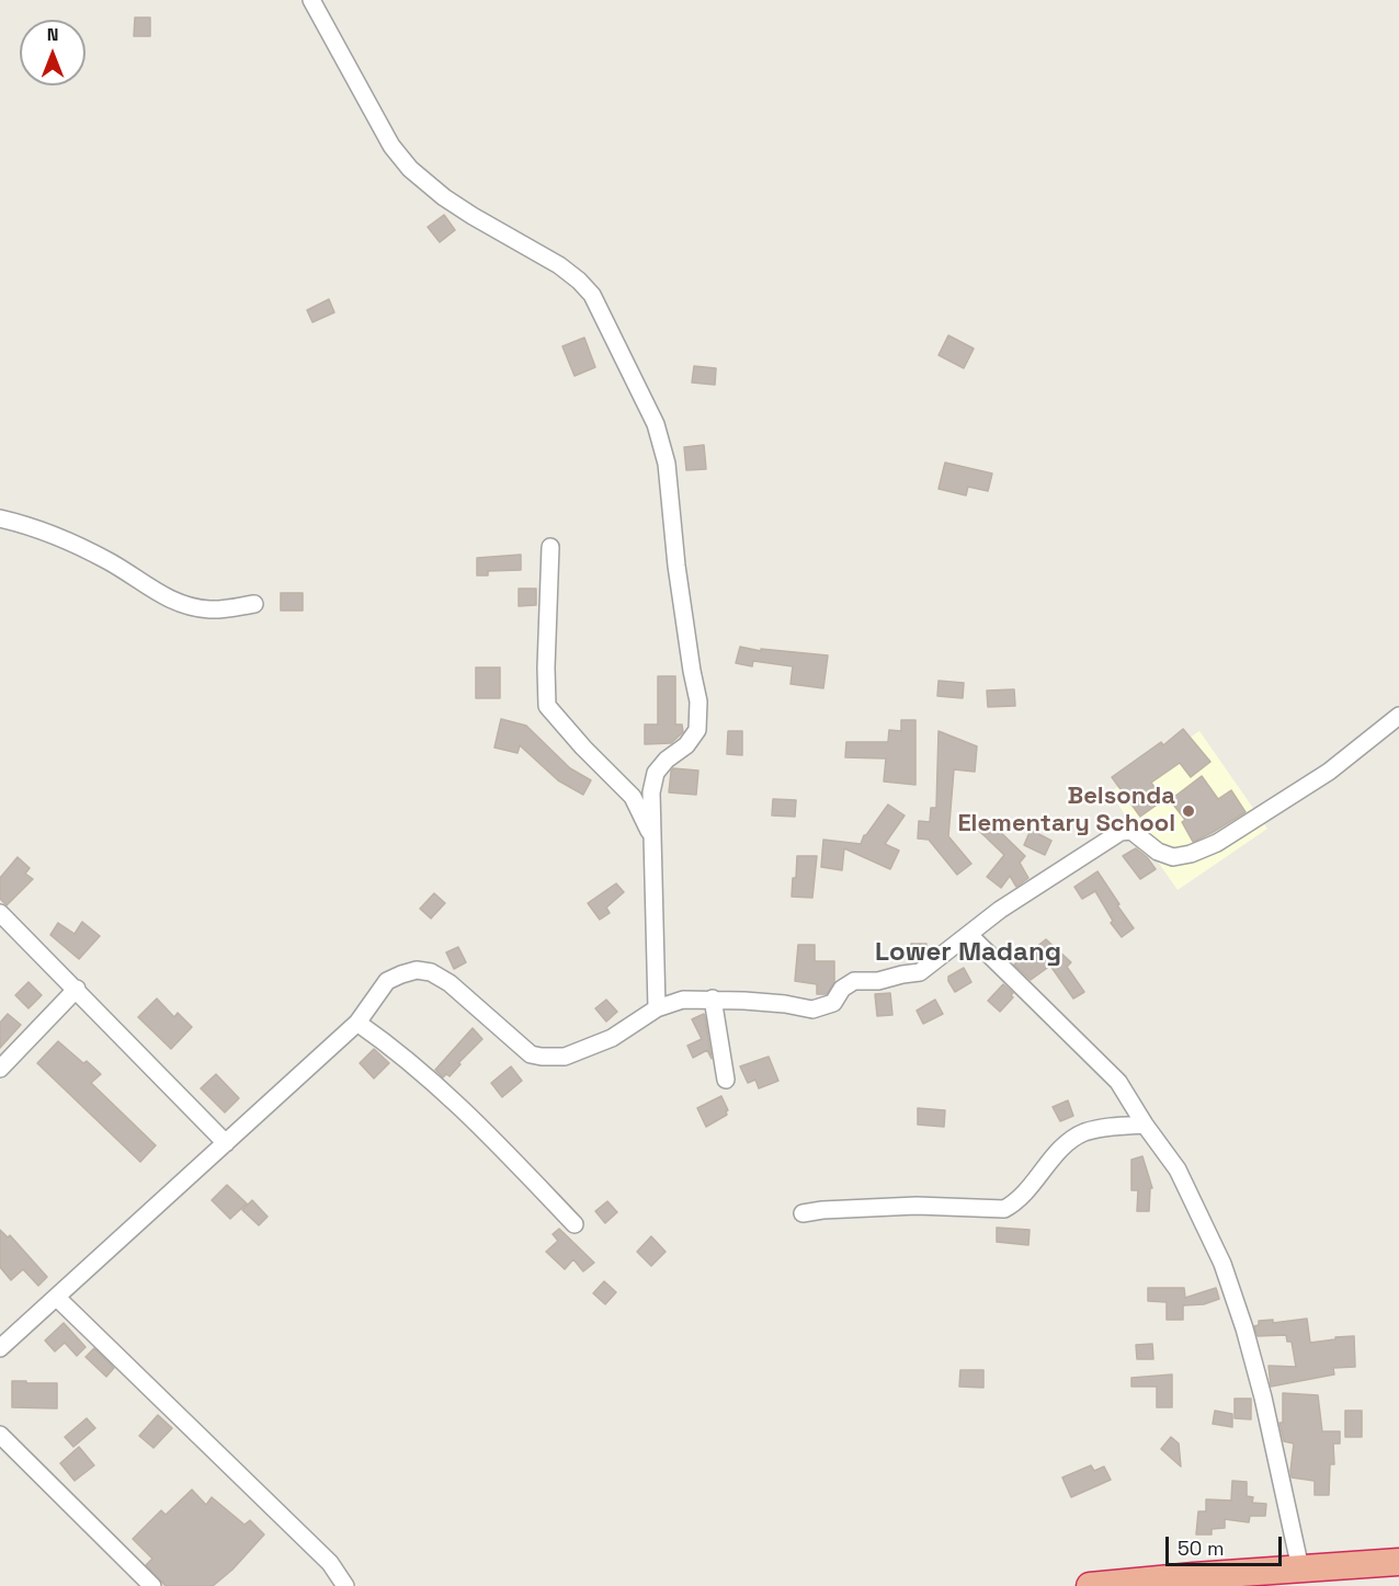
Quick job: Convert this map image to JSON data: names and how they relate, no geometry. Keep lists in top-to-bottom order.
{
  "districts": ["Lower Madang"],
  "places": ["Belsonda Elementary School"],
  "scale_bar": "50 m",
  "north": "top"
}
